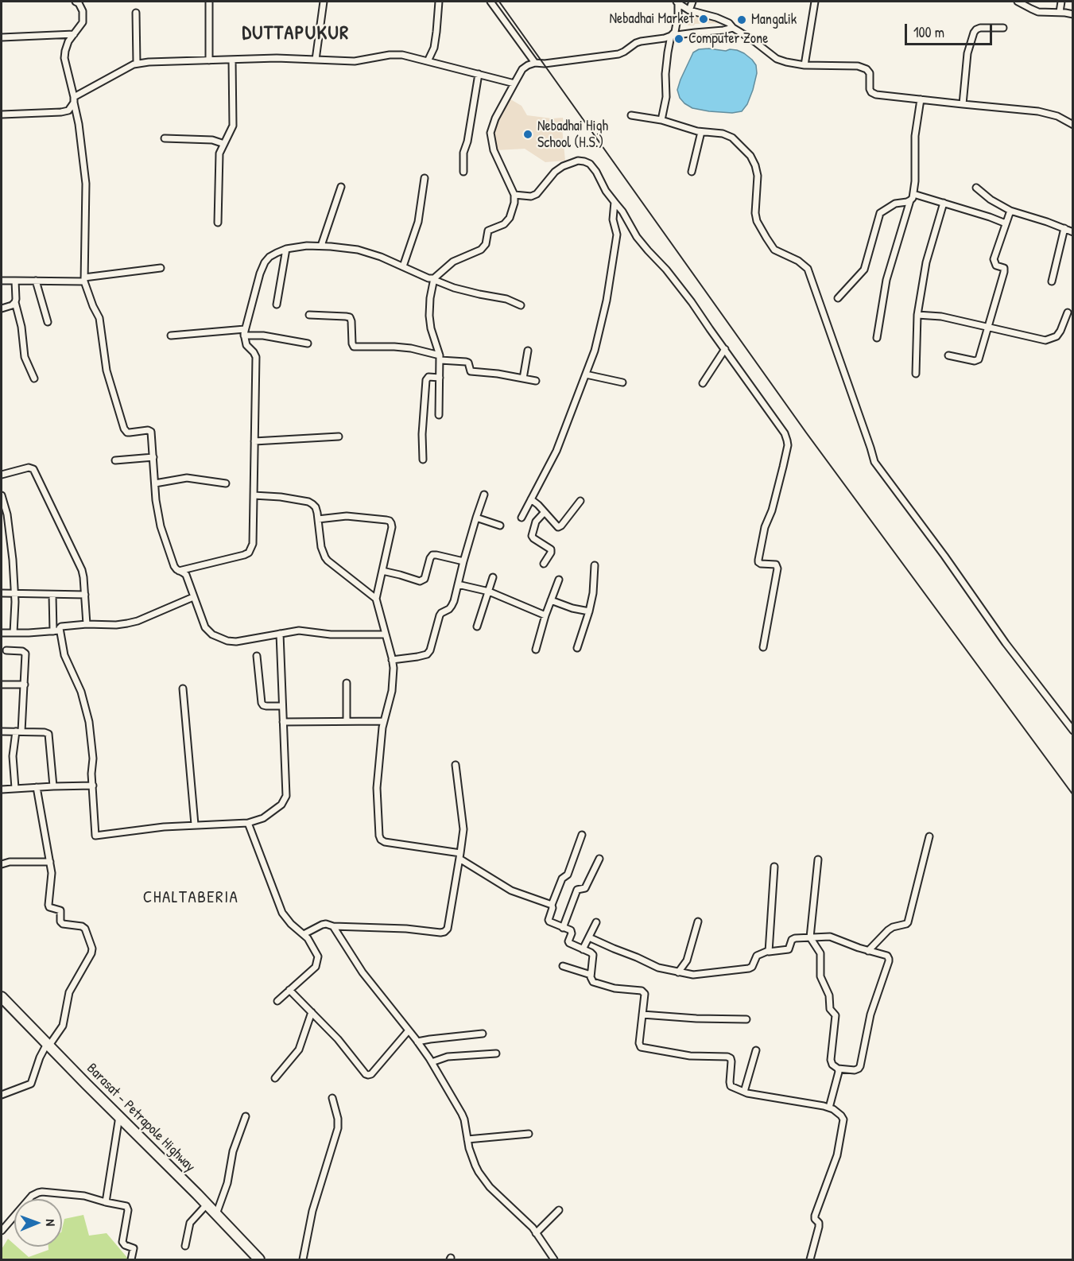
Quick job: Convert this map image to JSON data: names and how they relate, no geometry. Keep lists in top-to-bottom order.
{
  "streets": {
    "highway": ["Barasat - Petrapole Highway"]
  },
  "districts": ["DUTTAPUKUR", "CHALTABERIA"],
  "places": [
    "Nebadhai Market",
    "Mangalik",
    "Computer Zone",
    "Nebadhai High School (H.S.)"
  ],
  "scale_bar": "100 m",
  "north": "right"
}
